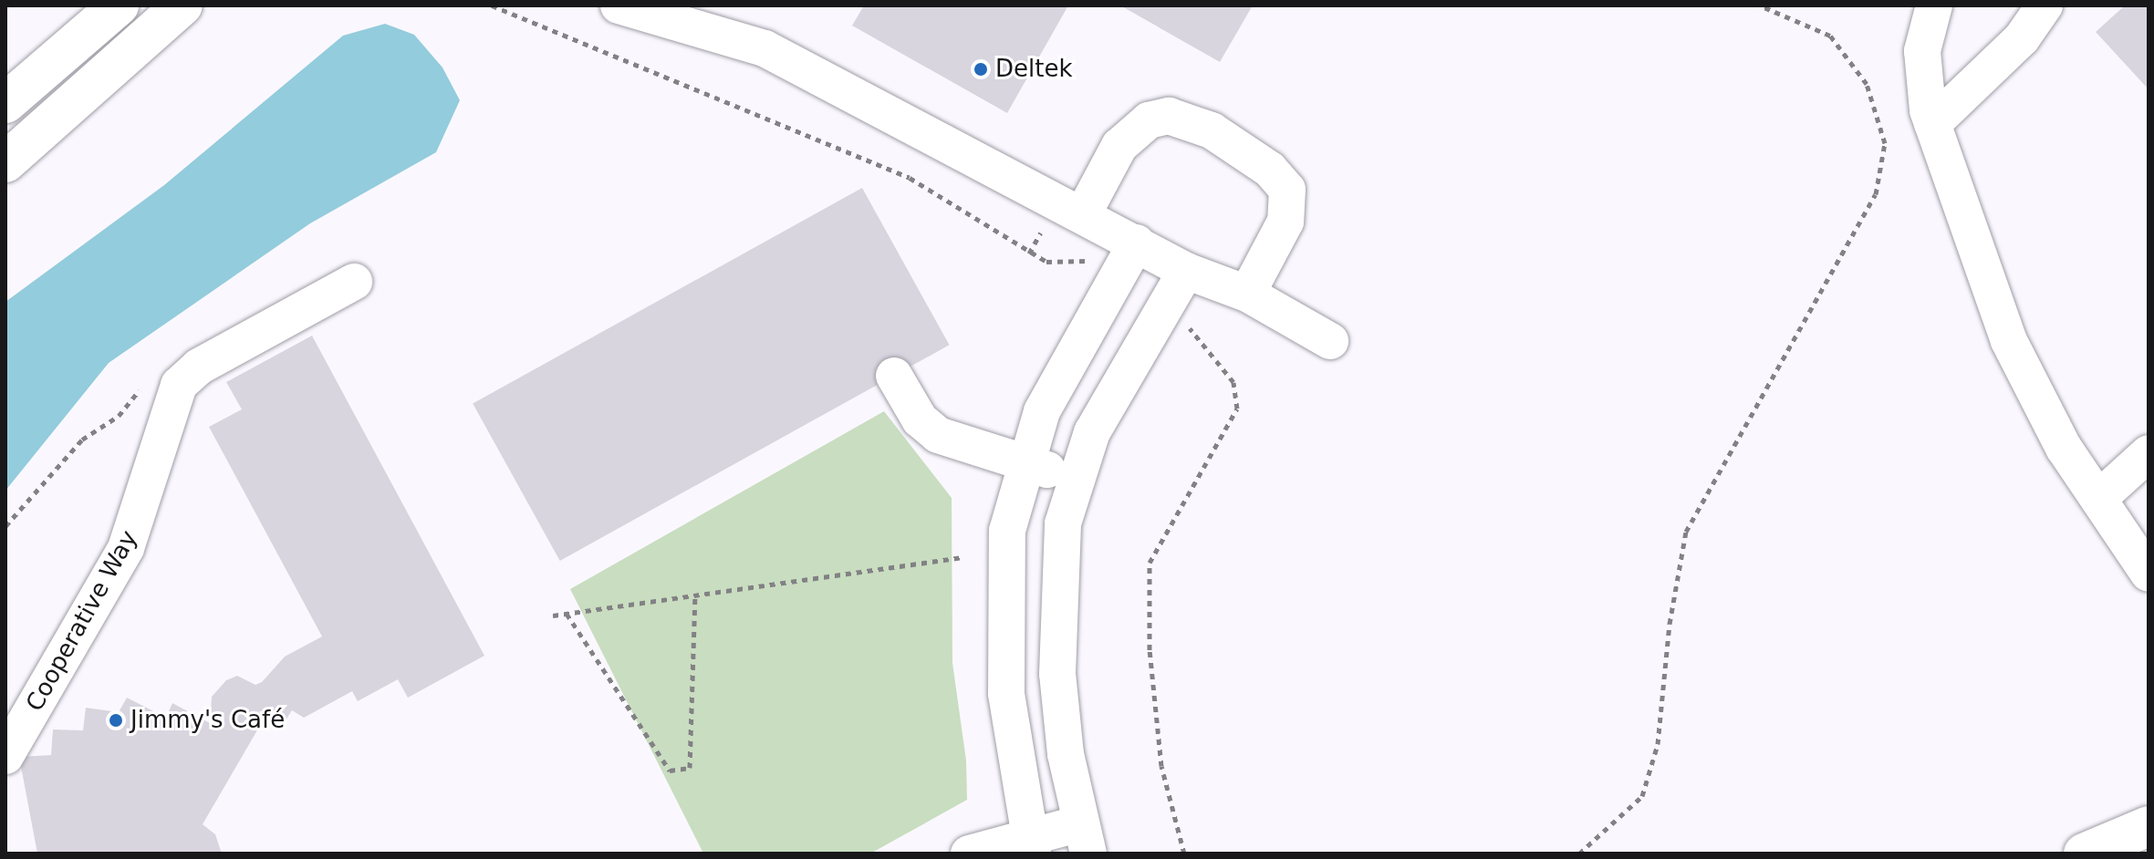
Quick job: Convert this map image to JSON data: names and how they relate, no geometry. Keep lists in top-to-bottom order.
{
  "streets": {
    "street": ["Cooperative Way"]
  },
  "places": ["Deltek", "Jimmy's Café"]
}
